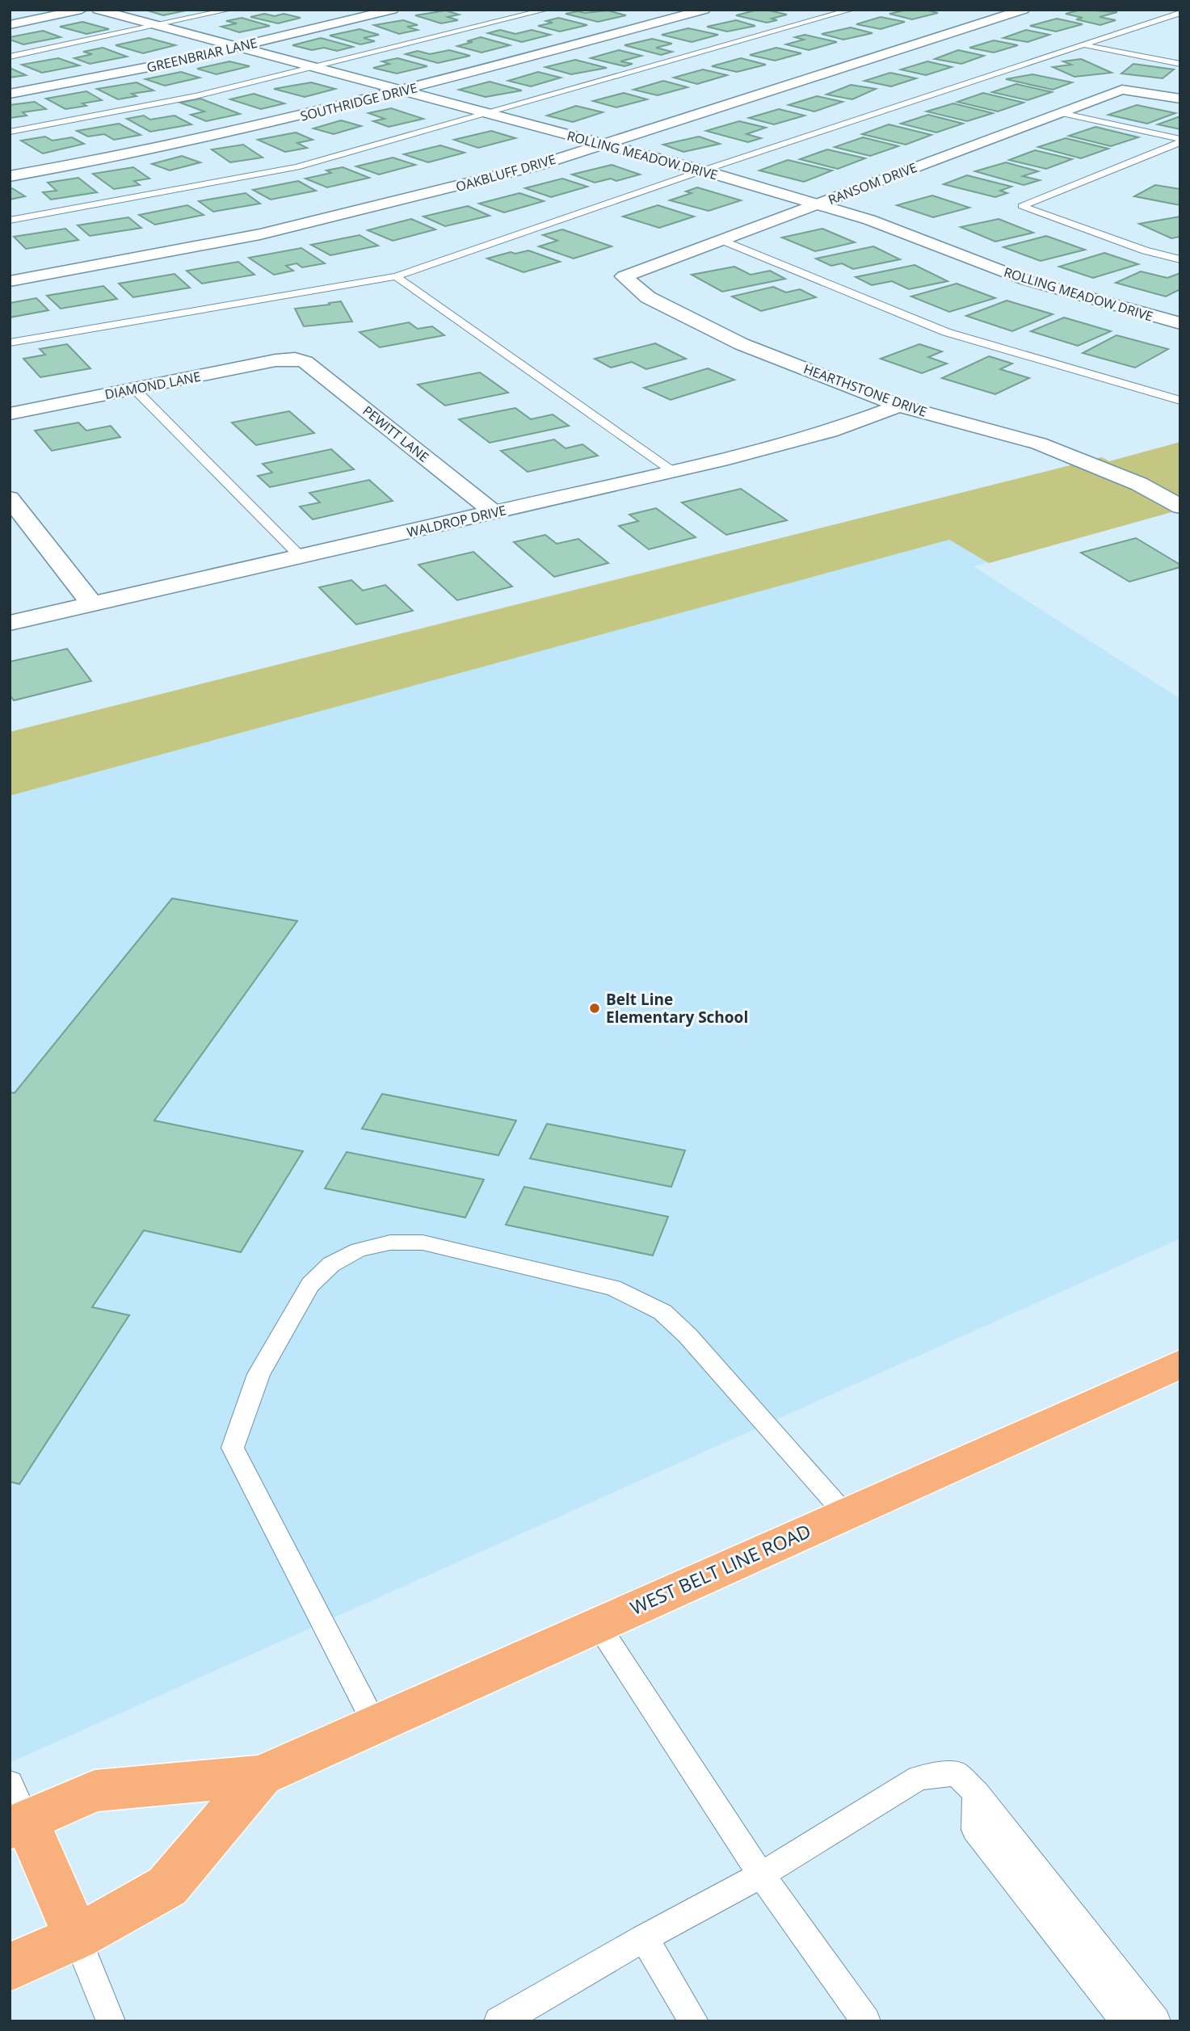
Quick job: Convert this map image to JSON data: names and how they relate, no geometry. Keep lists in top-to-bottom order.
{
  "streets": {
    "main road": ["WEST BELT LINE ROAD"],
    "street": [
      "GREENBRIAR LANE",
      "SOUTHRIDGE DRIVE",
      "ROLLING MEADOW DRIVE",
      "OAKBLUFF DRIVE",
      "RANSOM DRIVE",
      "DIAMOND LANE",
      "HEARTHSTONE DRIVE",
      "PEWITT LANE",
      "WALDROP DRIVE"
    ]
  },
  "crossings": [
    ["GREENBRIAR LANE", "ROLLING MEADOW DRIVE"],
    ["SOUTHRIDGE DRIVE", "ROLLING MEADOW DRIVE"],
    ["ROLLING MEADOW DRIVE", "OAKBLUFF DRIVE"],
    ["ROLLING MEADOW DRIVE", "RANSOM DRIVE"],
    ["RANSOM DRIVE", "HEARTHSTONE DRIVE"],
    ["DIAMOND LANE", "PEWITT LANE"],
    ["HEARTHSTONE DRIVE", "WALDROP DRIVE"],
    ["PEWITT LANE", "WALDROP DRIVE"]
  ],
  "places": ["Belt Line Elementary School"]
}
